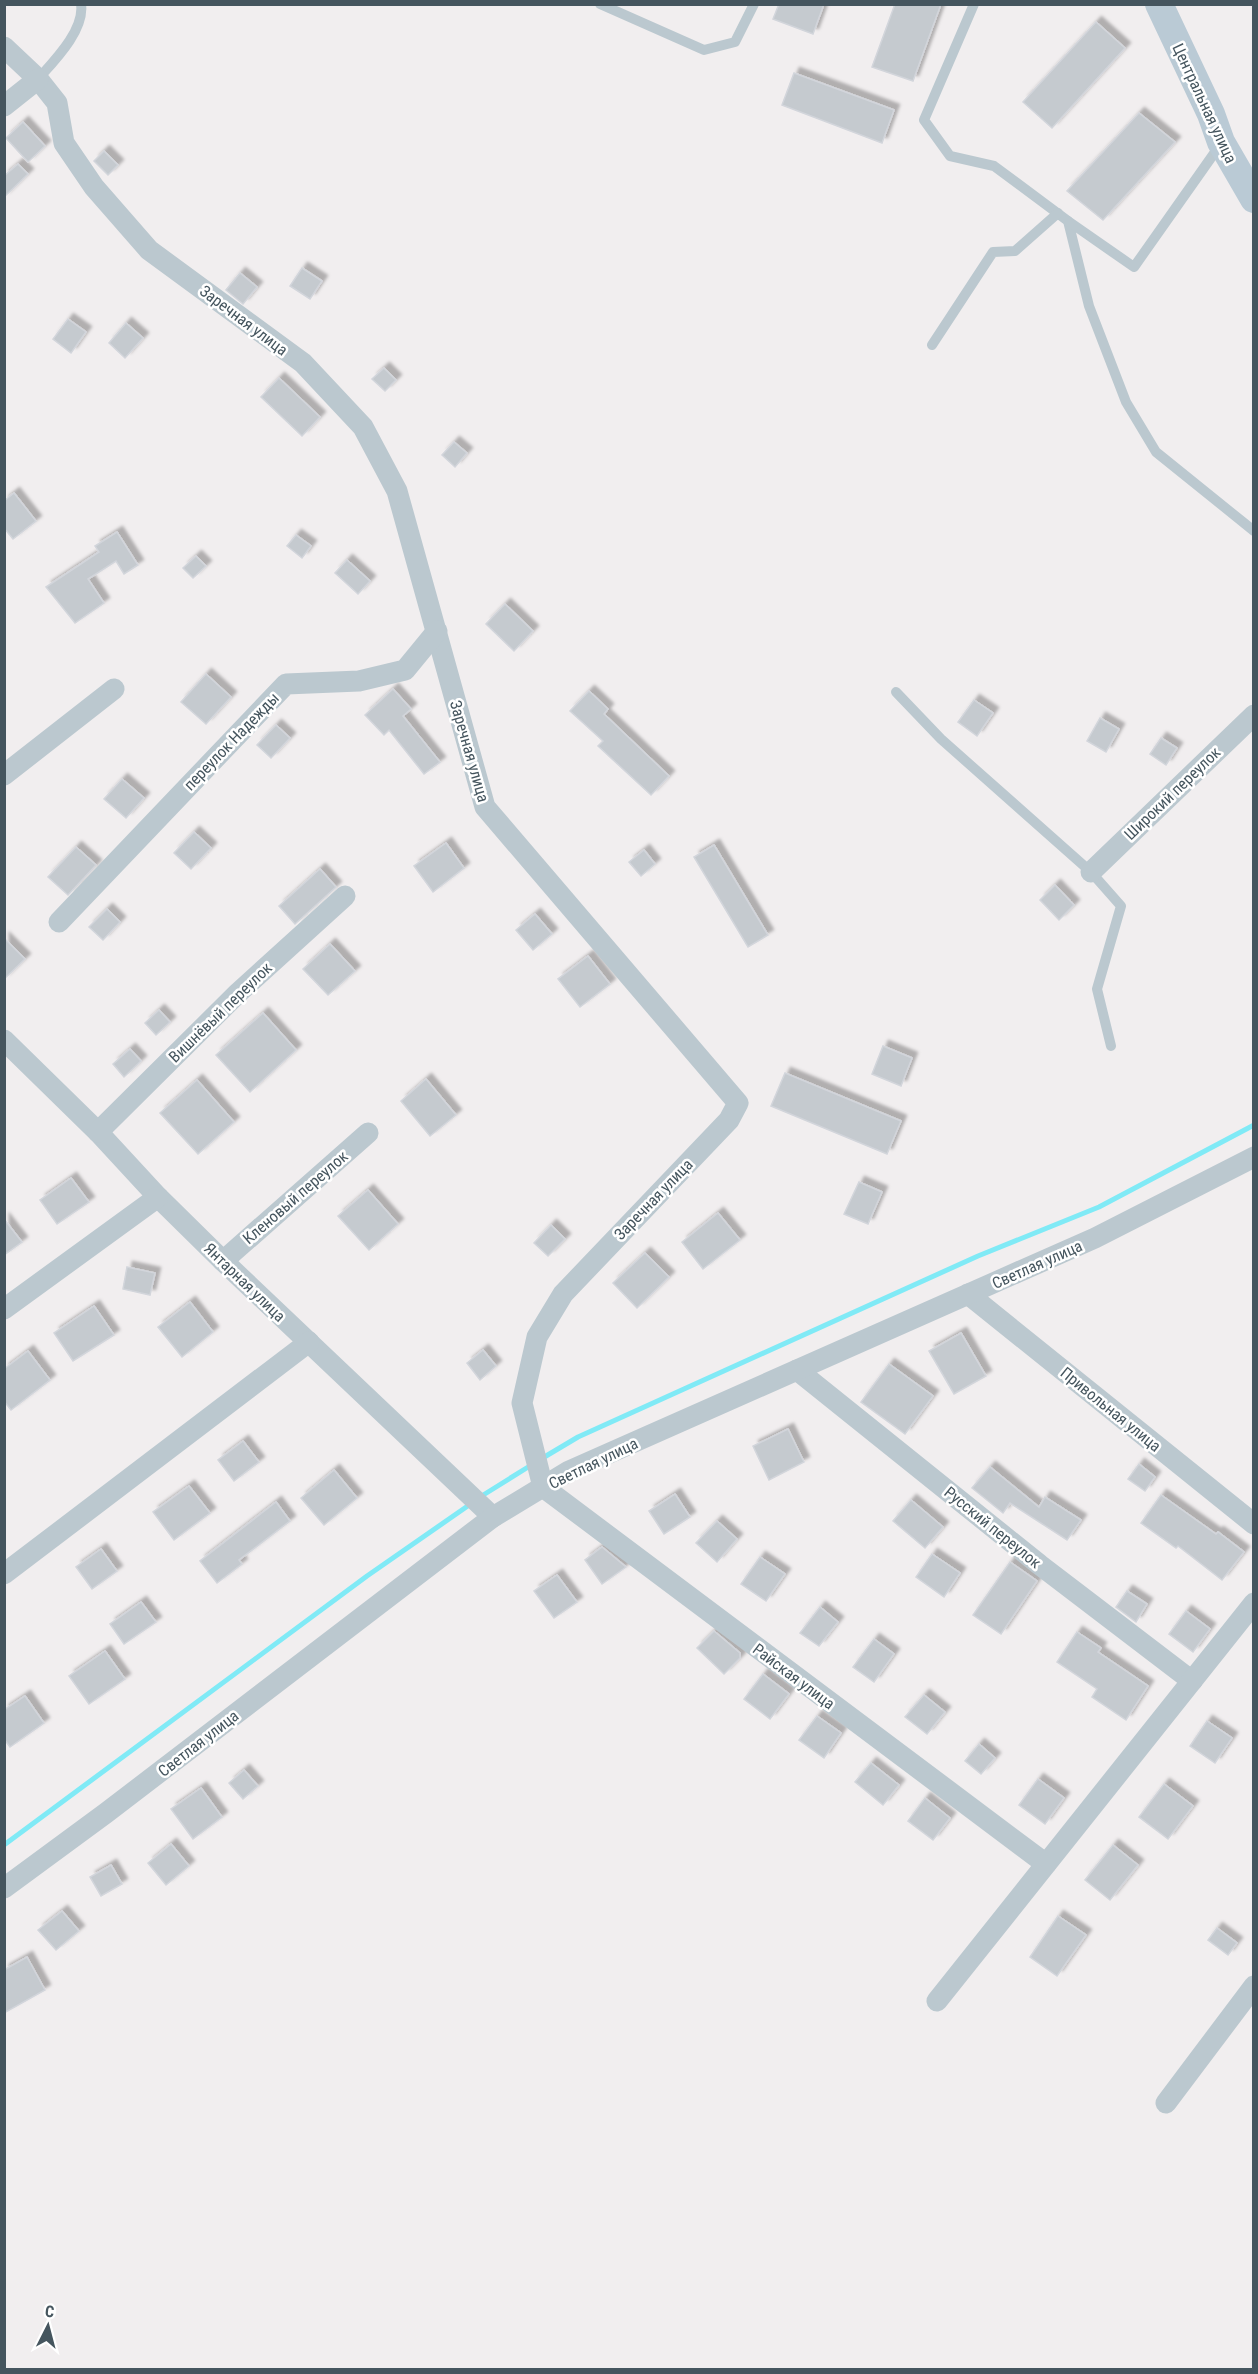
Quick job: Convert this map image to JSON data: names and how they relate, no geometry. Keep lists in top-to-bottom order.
{
  "streets": {
    "street": [
      "Центральная улица",
      "Заречная улица",
      "переулок Надежды",
      "Широкий переулок",
      "Вишнёвый переулок",
      "Кленовый переулок",
      "Светлая улица",
      "Янтарная улица",
      "Привольная улица",
      "Русский переулок",
      "Райская улица"
    ]
  },
  "crossings": [
    ["Заречная улица", "переулок Надежды"],
    ["Заречная улица", "Светлая улица"],
    ["Заречная улица", "Райская улица"],
    ["Вишнёвый переулок", "Янтарная улица"],
    ["Кленовый переулок", "Янтарная улица"],
    ["Светлая улица", "Янтарная улица"],
    ["Светлая улица", "Привольная улица"],
    ["Светлая улица", "Русский переулок"],
    ["Светлая улица", "Райская улица"]
  ],
  "north": "top"
}
